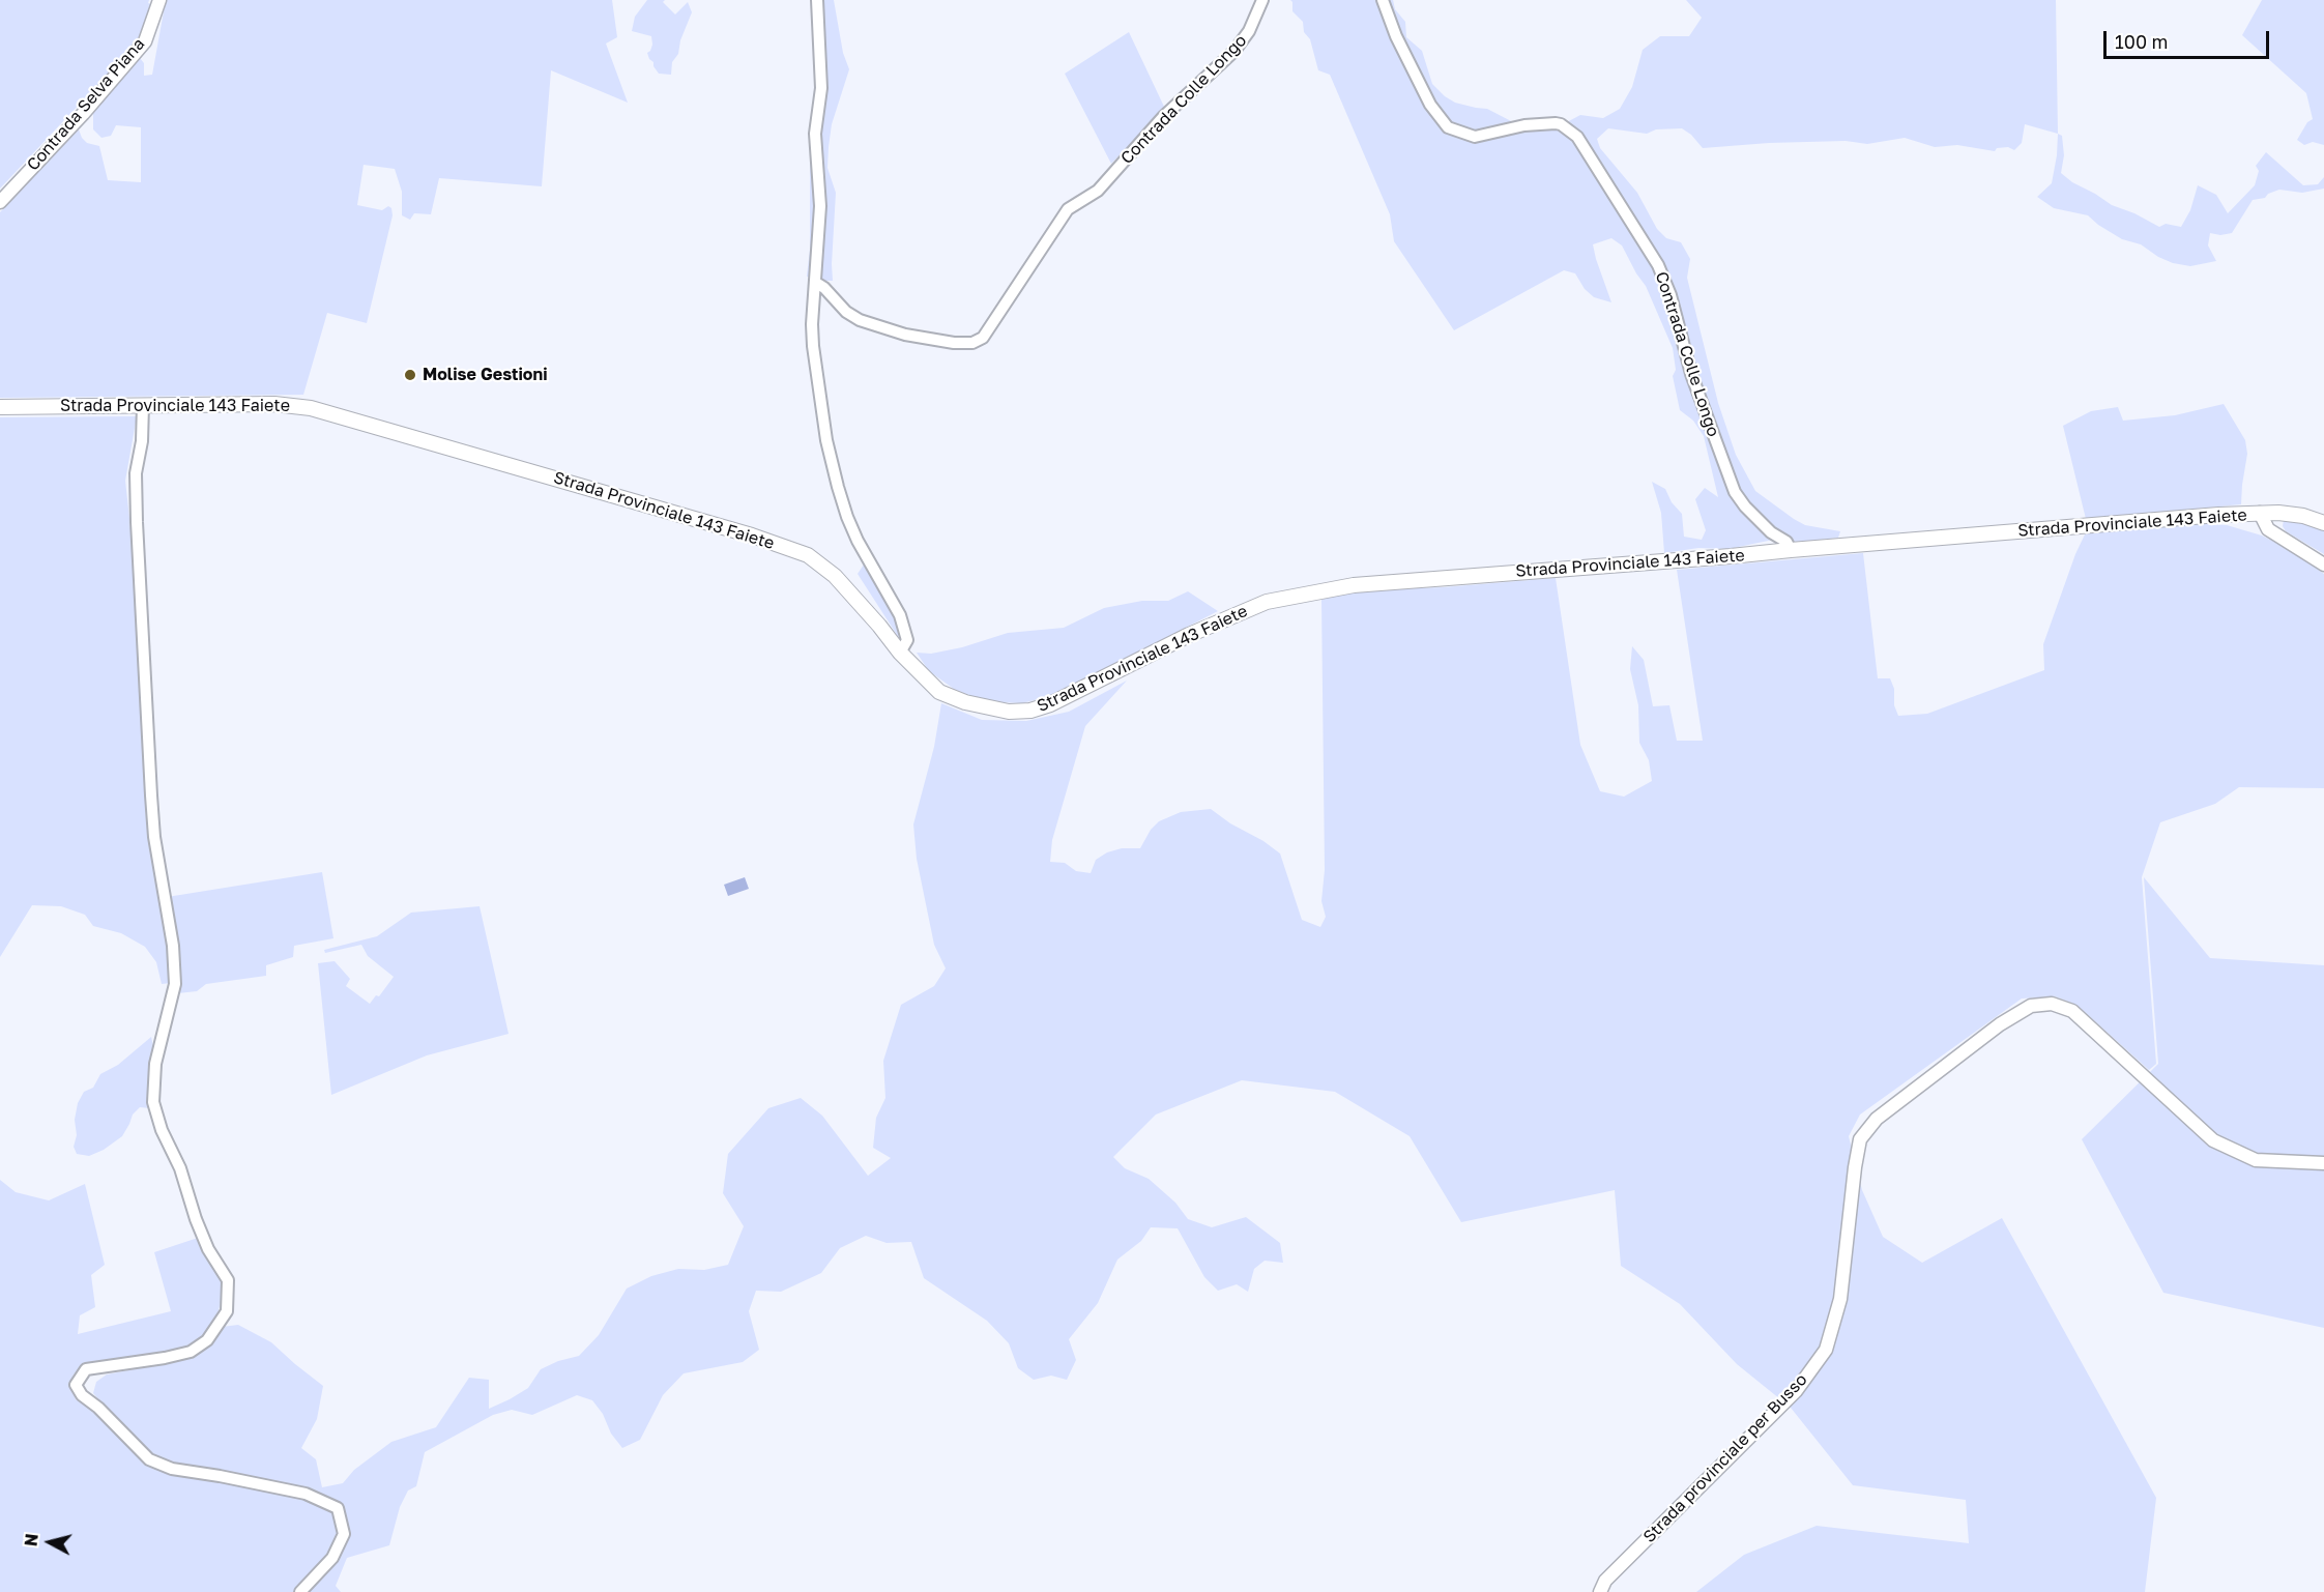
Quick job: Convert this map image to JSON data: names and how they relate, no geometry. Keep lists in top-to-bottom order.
{
  "streets": {
    "main road": ["Strada Provinciale 143 Faiete"],
    "street": ["Contrada Colle Longo", "Contrada Selva Piana", "Strada provinciale per Busso"]
  },
  "crossings": [
    ["Contrada Colle Longo", "Strada Provinciale 143 Faiete"]
  ],
  "places": ["Molise Gestioni"],
  "scale_bar": "100 m",
  "north": "left"
}
